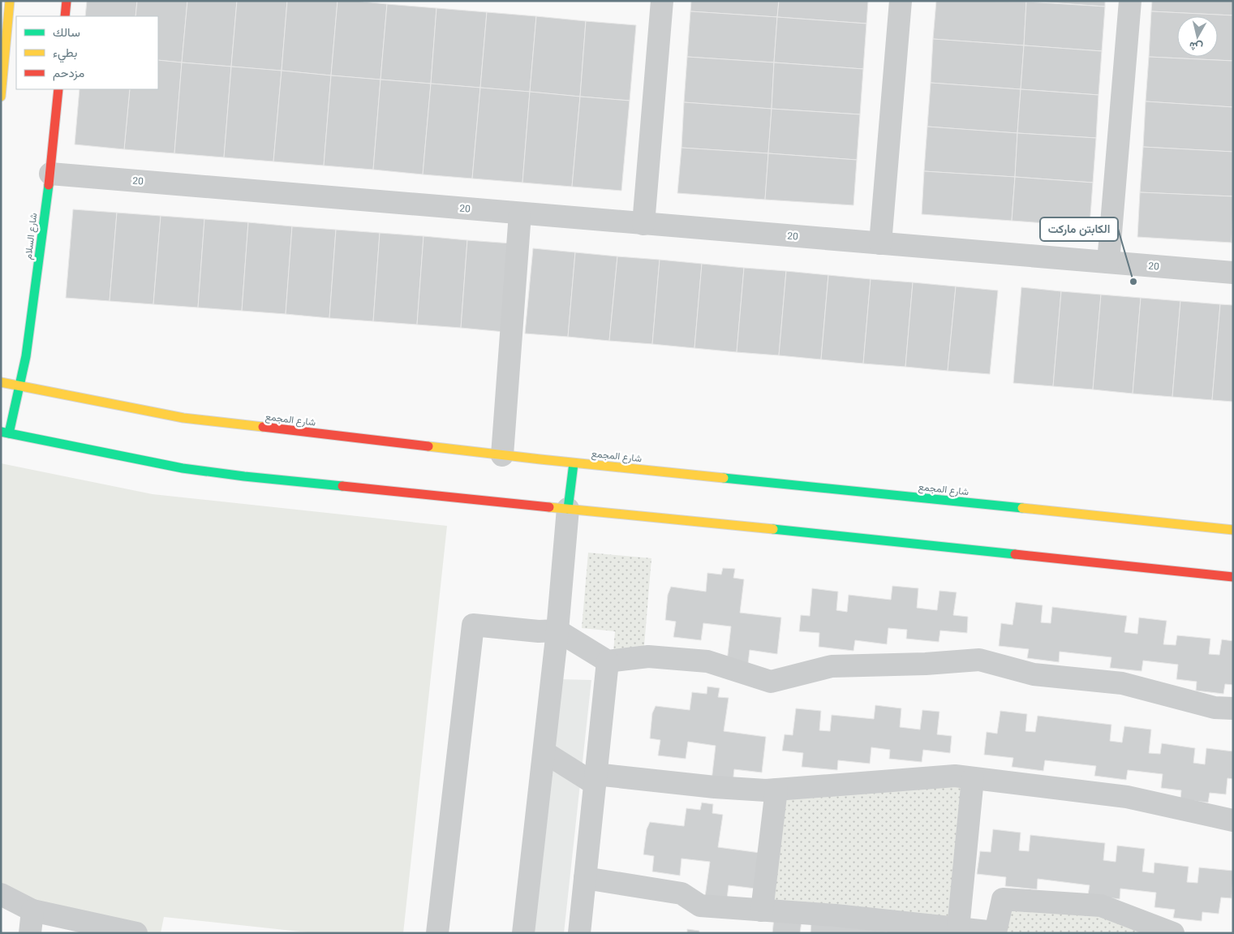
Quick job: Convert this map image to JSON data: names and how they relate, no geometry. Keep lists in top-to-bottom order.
{
  "streets": {
    "street": ["20", "شارع السلام", "شارع المجمع"]
  },
  "crossings": [
    ["20", "شارع السلام"],
    ["شارع السلام", "شارع المجمع"]
  ],
  "places": ["الكابتن ماركت"],
  "legend": ["سالك", "بطيء", "مزدحم"],
  "north": "bottom"
}
